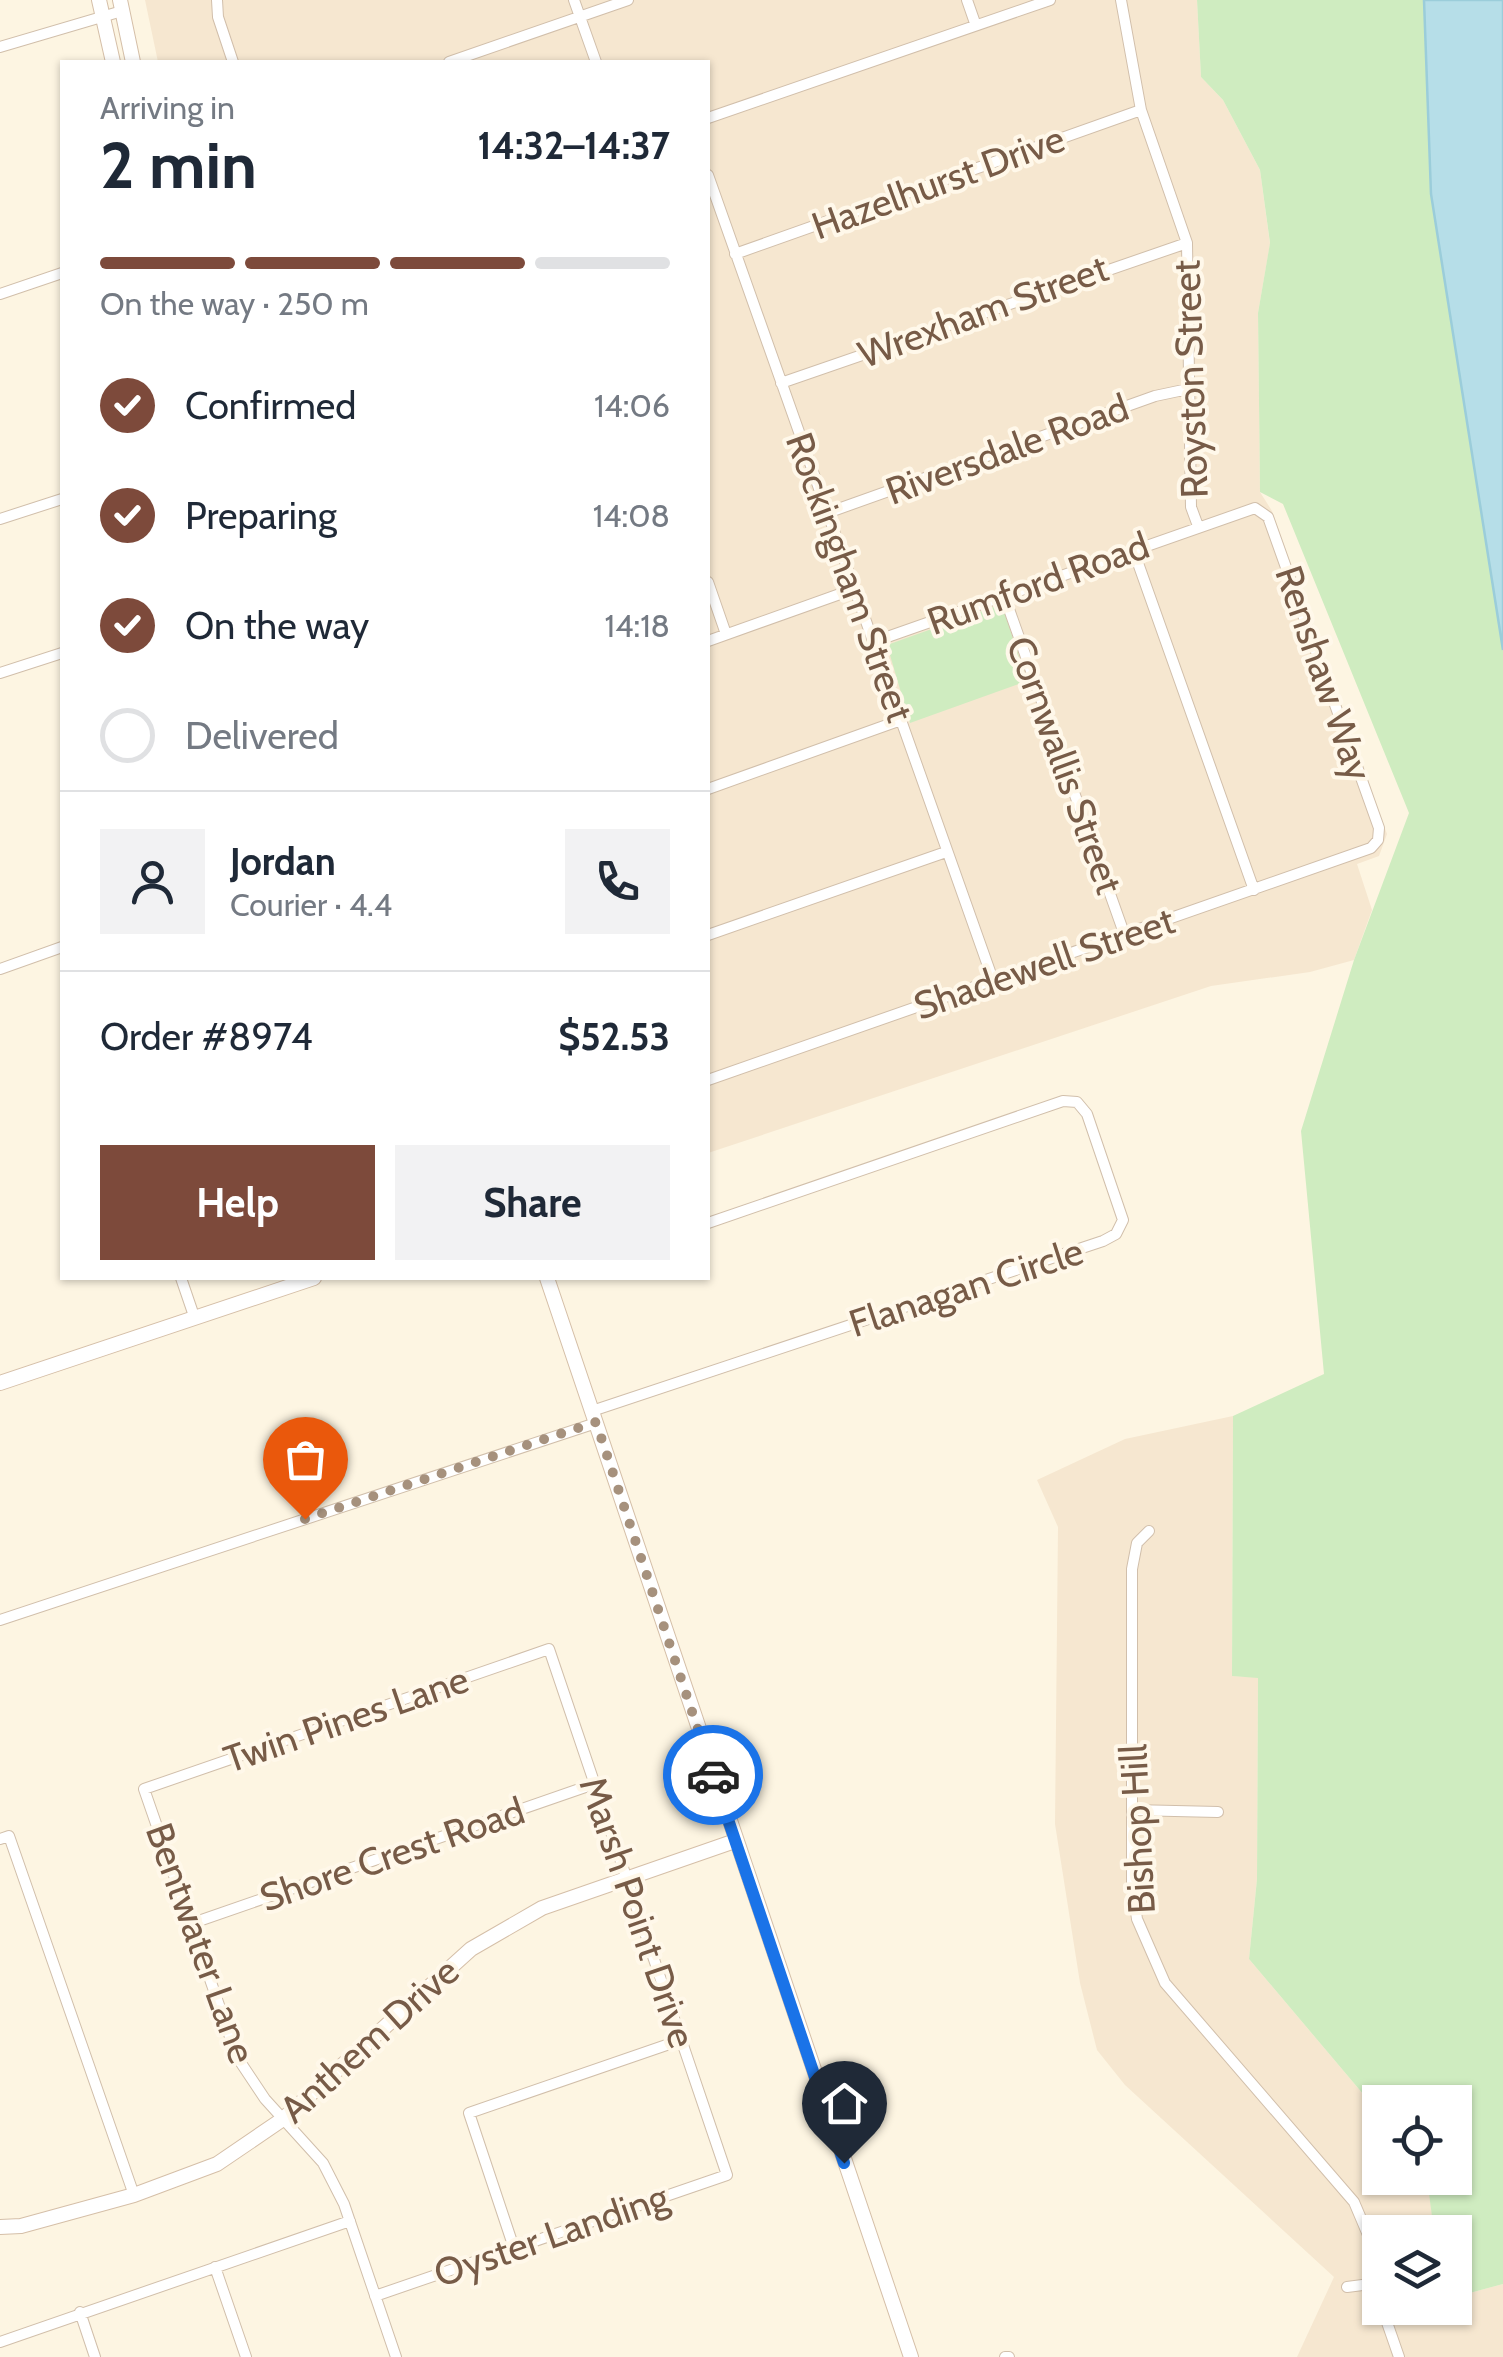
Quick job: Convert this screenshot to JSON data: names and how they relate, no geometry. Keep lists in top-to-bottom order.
{
  "streets": {
    "street": [
      "Hazelhurst Drive",
      "Wrexham Street",
      "Royston Street",
      "Riversdale Road",
      "Rockingham Street",
      "Rumford Road",
      "Renshaw Way",
      "Cornwallis Street",
      "Shadewell Street",
      "Flanagan Circle",
      "Twin Pines Lane",
      "Bishop Hill",
      "Shore Crest Road",
      "Marsh Point Drive",
      "Bentwater Lane",
      "Anthem Drive",
      "Oyster Landing"
    ]
  },
  "crossings": [
    ["Hazelhurst Drive", "Royston Street"],
    ["Hazelhurst Drive", "Rockingham Street"],
    ["Wrexham Street", "Royston Street"],
    ["Wrexham Street", "Rockingham Street"],
    ["Royston Street", "Riversdale Road"],
    ["Royston Street", "Rumford Road"],
    ["Riversdale Road", "Rockingham Street"],
    ["Rockingham Street", "Rumford Road"],
    ["Rockingham Street", "Shadewell Street"],
    ["Rumford Road", "Renshaw Way"],
    ["Rumford Road", "Cornwallis Street"],
    ["Renshaw Way", "Shadewell Street"],
    ["Cornwallis Street", "Shadewell Street"],
    ["Twin Pines Lane", "Marsh Point Drive"],
    ["Twin Pines Lane", "Bentwater Lane"],
    ["Shore Crest Road", "Marsh Point Drive"],
    ["Shore Crest Road", "Bentwater Lane"],
    ["Marsh Point Drive", "Anthem Drive"],
    ["Marsh Point Drive", "Oyster Landing"],
    ["Bentwater Lane", "Anthem Drive"],
    ["Bentwater Lane", "Oyster Landing"]
  ],
  "page": {
    "heading": ["2 min", "Arriving in", "14:32–14:37"],
    "panel": [
      "Jordan",
      "Courier · 4.4",
      "Order #8974",
      "$52.53"
    ],
    "bar": "On the way · 250 m",
    "list": [
      ["Confirmed", "14:06"],
      ["Preparing", "14:08"],
      ["On the way", "14:18"],
      "Delivered"
    ],
    "buttons": ["Help", "Share"]
  }
}
